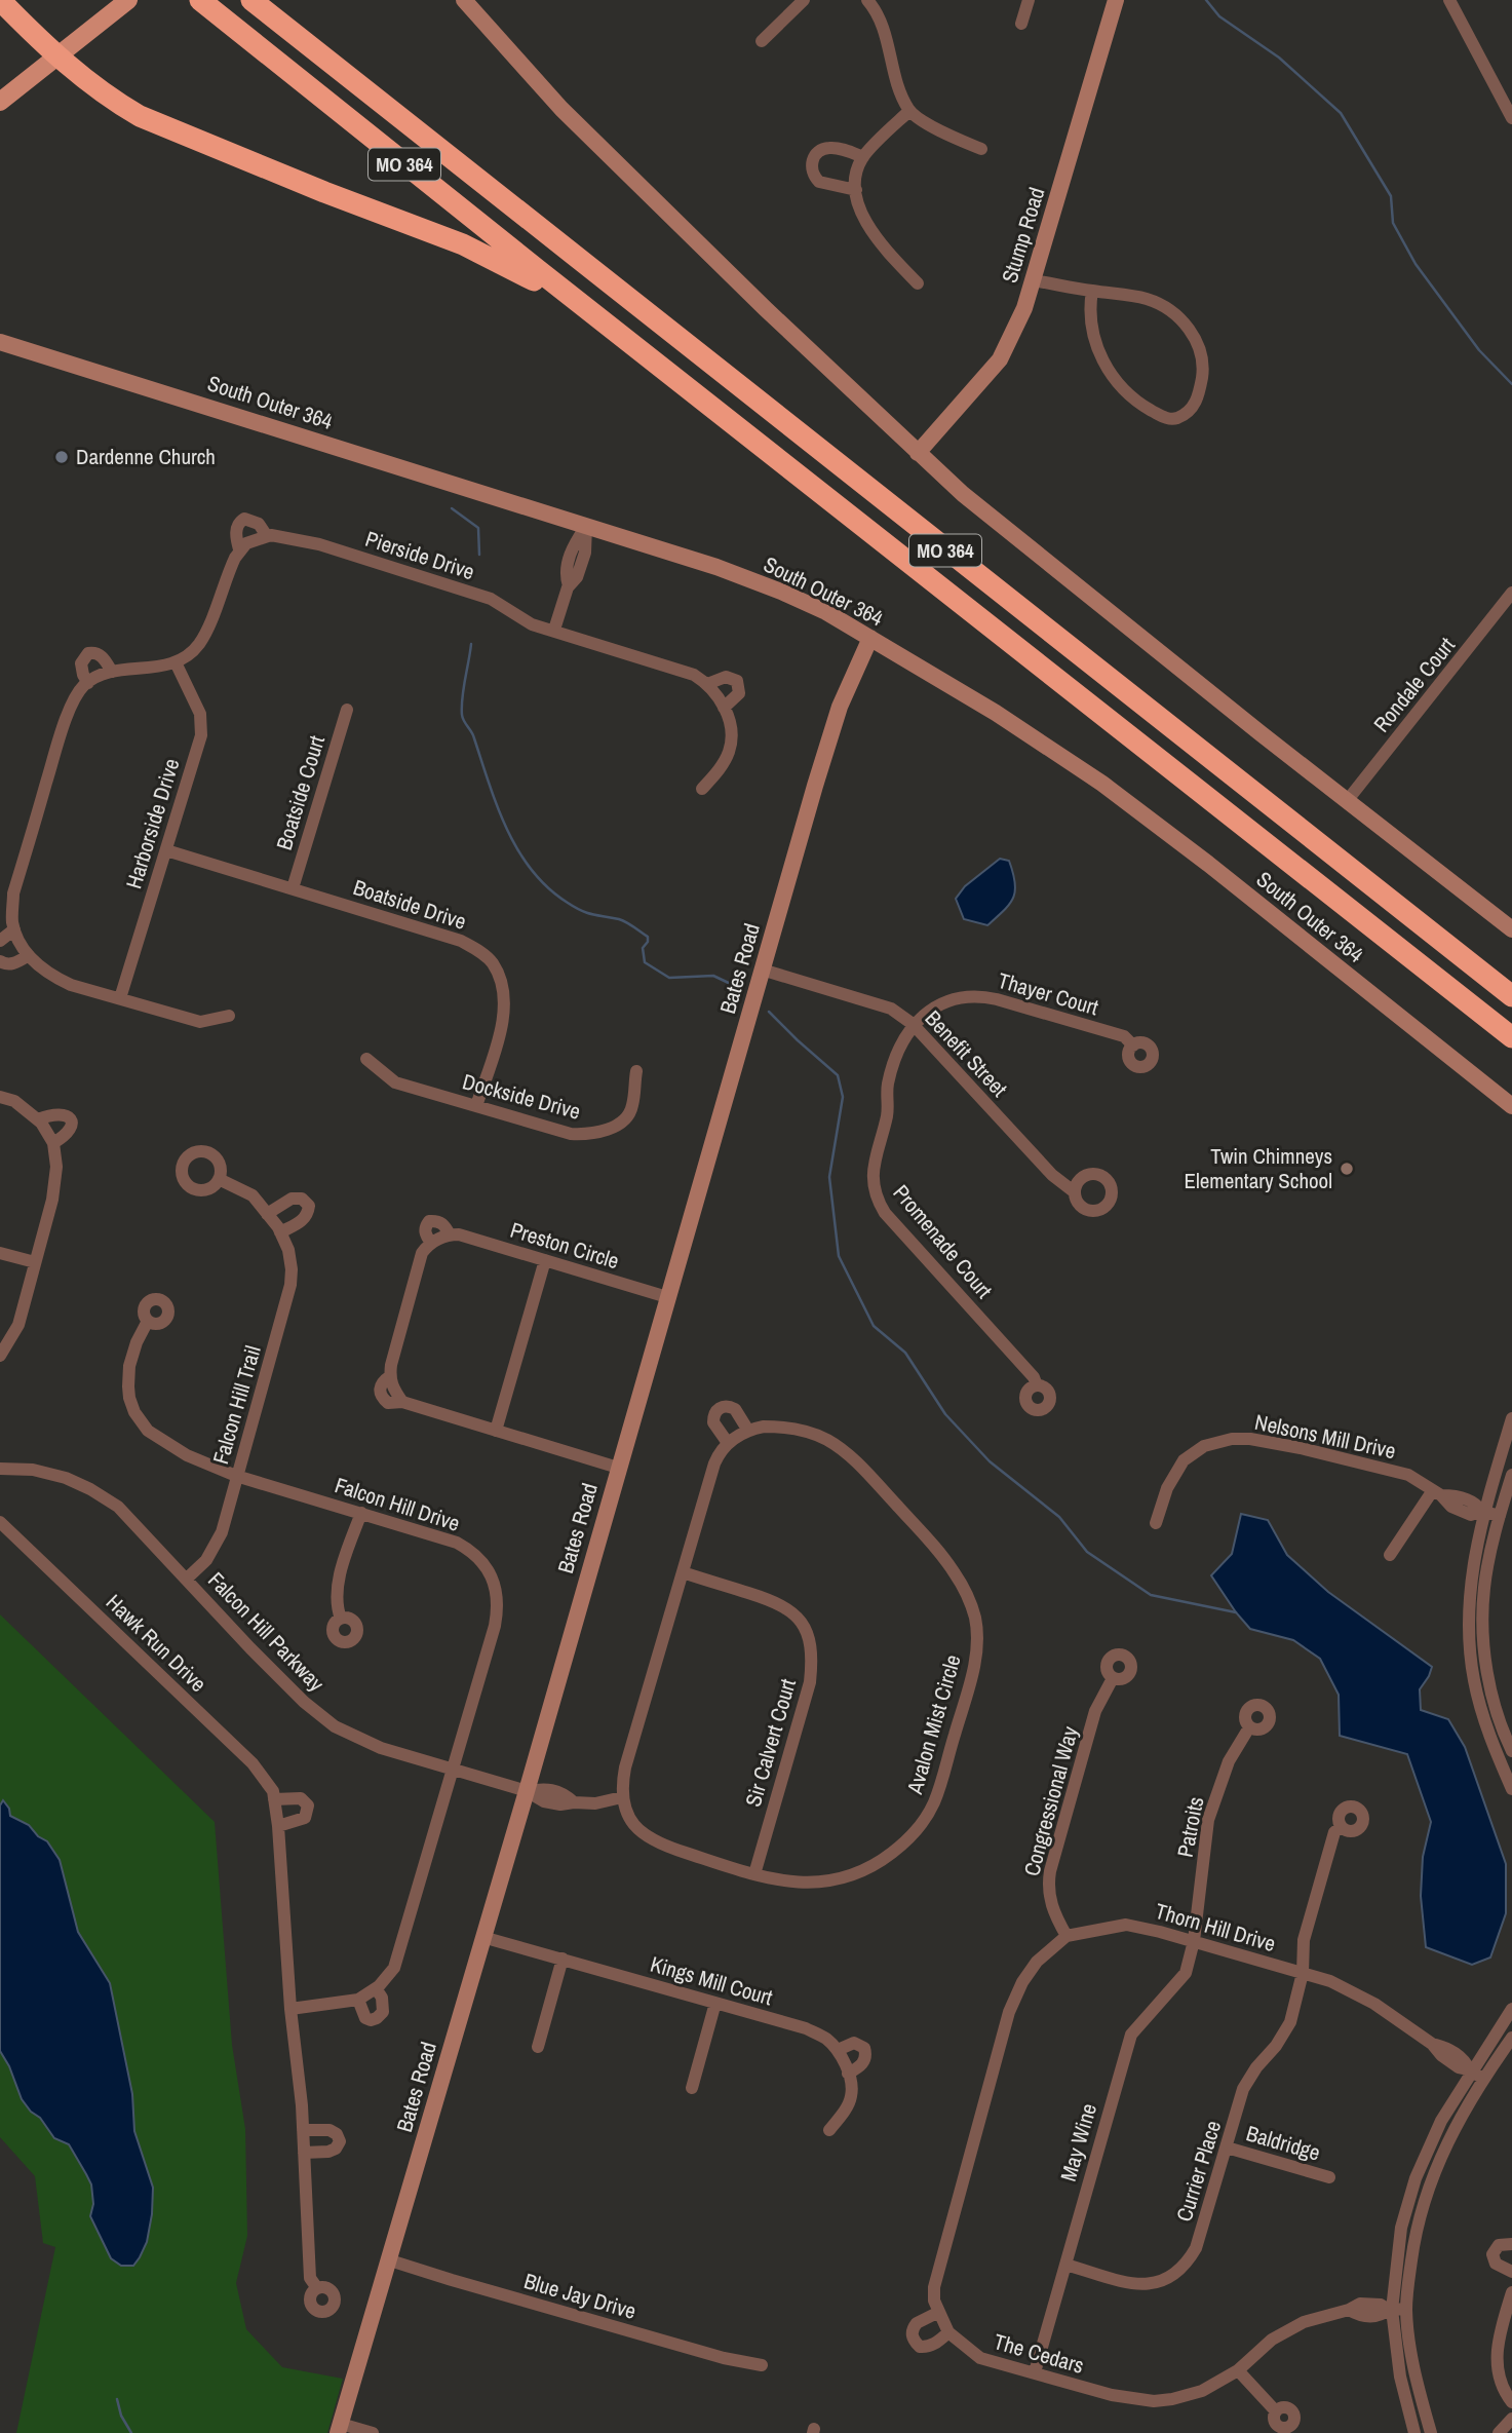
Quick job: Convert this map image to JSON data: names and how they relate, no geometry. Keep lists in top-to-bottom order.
{
  "streets": {
    "highway": ["MO 364"],
    "street": [
      "Stump Road",
      "South Outer 364",
      "Pierside Drive",
      "Rondale Court",
      "Boatside Court",
      "Harborside Drive",
      "Boatside Drive",
      "Bates Road",
      "Thayer Court",
      "Benefit Street",
      "Dockside Drive",
      "Promenade Court",
      "Preston Circle",
      "Falcon Hill Trail",
      "Nelsons Mill Drive",
      "Falcon Hill Drive",
      "Falcon Hill Parkway",
      "Hawk Run Drive",
      "Avalon Mist Circle",
      "Sir Calvert Court",
      "Congressional Way",
      "Patroits",
      "Thorn Hill Drive",
      "Kings Mill Court",
      "May Wine",
      "Baldridge",
      "Currier Place",
      "Blue Jay Drive",
      "The Cedars"
    ]
  },
  "crossings": [
    ["South Outer 364", "Bates Road"],
    ["Pierside Drive", "Harborside Drive"],
    ["Boatside Court", "Boatside Drive"],
    ["Harborside Drive", "Boatside Drive"],
    ["Boatside Drive", "Dockside Drive"],
    ["Bates Road", "Benefit Street"],
    ["Bates Road", "Preston Circle"],
    ["Bates Road", "Falcon Hill Parkway"],
    ["Bates Road", "Kings Mill Court"],
    ["Bates Road", "Blue Jay Drive"],
    ["Thayer Court", "Benefit Street"],
    ["Thayer Court", "Promenade Court"],
    ["Benefit Street", "Promenade Court"],
    ["Falcon Hill Trail", "Falcon Hill Drive"],
    ["Falcon Hill Trail", "Falcon Hill Parkway"],
    ["Falcon Hill Drive", "Falcon Hill Parkway"],
    ["Falcon Hill Drive", "Hawk Run Drive"],
    ["Falcon Hill Parkway", "Avalon Mist Circle"],
    ["Avalon Mist Circle", "Sir Calvert Court"],
    ["Congressional Way", "Thorn Hill Drive"],
    ["Congressional Way", "The Cedars"],
    ["Patroits", "Thorn Hill Drive"],
    ["Patroits", "May Wine"],
    ["Thorn Hill Drive", "May Wine"],
    ["Thorn Hill Drive", "Currier Place"],
    ["Thorn Hill Drive", "The Cedars"],
    ["May Wine", "Currier Place"],
    ["May Wine", "The Cedars"],
    ["Baldridge", "Currier Place"]
  ],
  "places": ["Dardenne Church", "Twin Chimneys Elementary School"]
}
